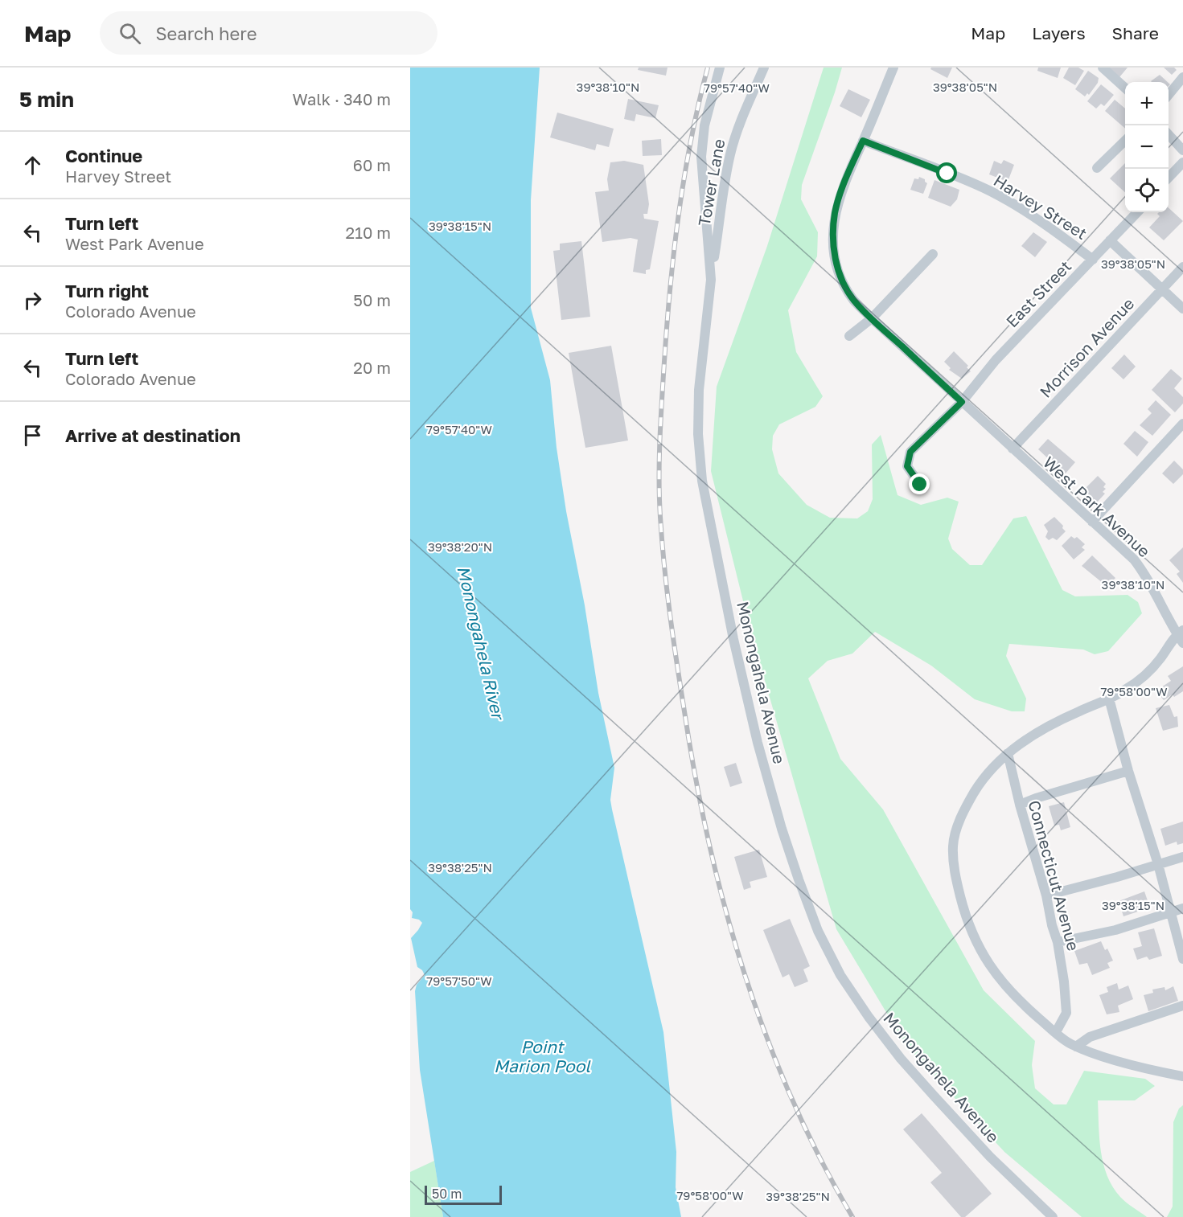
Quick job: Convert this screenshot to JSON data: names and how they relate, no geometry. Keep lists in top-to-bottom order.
{
  "streets": {
    "street": [
      "Tower Lane",
      "Harvey Street",
      "East Street",
      "Morrison Avenue",
      "West Park Avenue",
      "Monongahela Avenue",
      "Connecticut Avenue"
    ]
  },
  "crossings": [
    ["Tower Lane", "Monongahela Avenue"],
    ["Harvey Street", "East Street"],
    ["Harvey Street", "West Park Avenue"],
    ["East Street", "West Park Avenue"],
    ["Morrison Avenue", "West Park Avenue"],
    ["West Park Avenue", "Connecticut Avenue"]
  ],
  "water": ["Monongahela River", "Point Marion Pool"],
  "scale_bar": "50 m",
  "page": {
    "header": "Map",
    "search": "Search here",
    "nav": ["Map", "Layers", "Share"],
    "heading": ["5 min", "Walk · 340 m"],
    "map_buttons": ["+", "−"],
    "list": [
      ["Continue", "Harvey Street", "60 m"],
      ["Turn left", "West Park Avenue", "210 m"],
      ["Turn right", "Colorado Avenue", "50 m"],
      ["Turn left", "Colorado Avenue", "20 m"],
      "Arrive at destination"
    ],
    "scale": "50 m"
  },
  "coordinates": [
    "39°38'10\"N",
    "39°38'05\"N",
    "79°57'40\"W",
    "39°38'15\"N",
    "39°38'20\"N",
    "79°58'00\"W",
    "39°38'25\"N",
    "79°57'50\"W"
  ]
}
